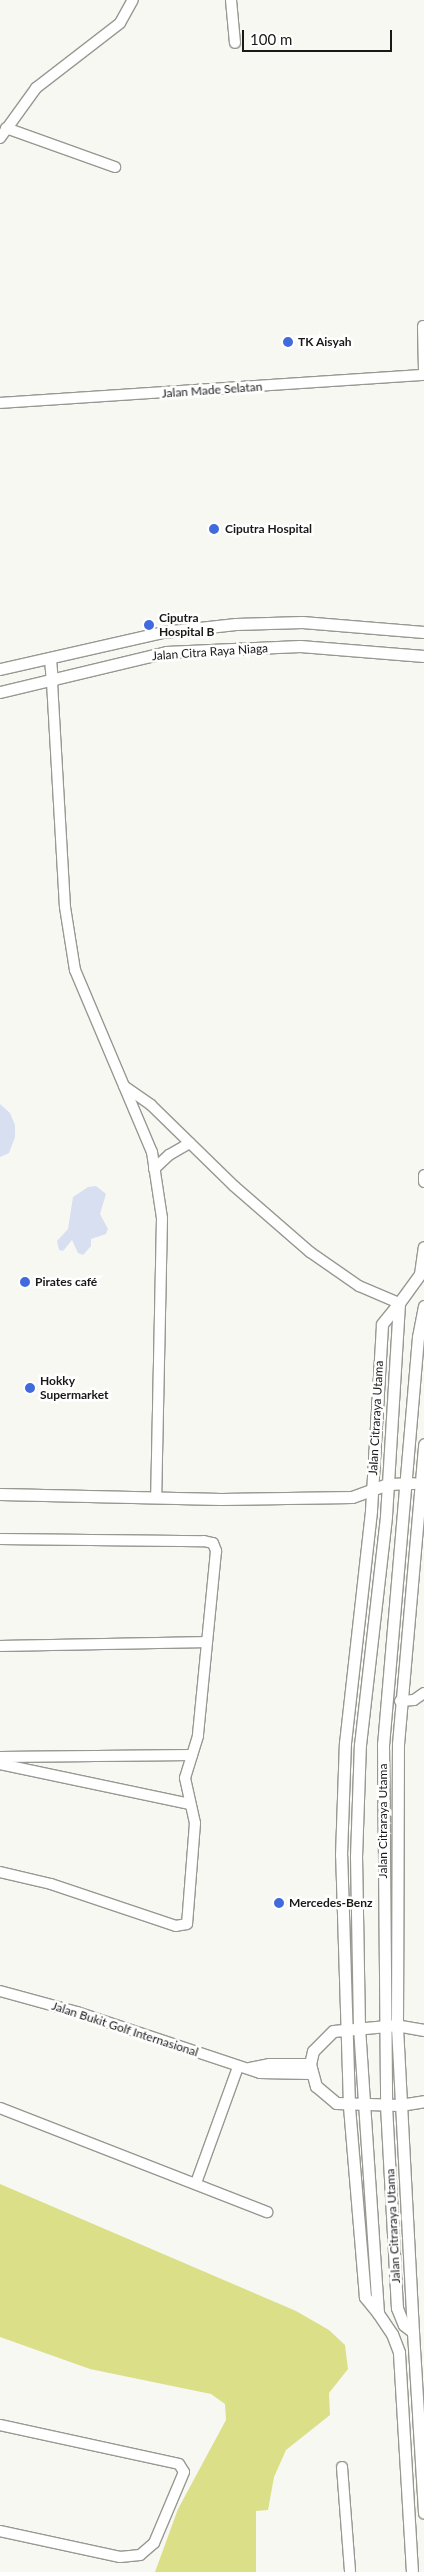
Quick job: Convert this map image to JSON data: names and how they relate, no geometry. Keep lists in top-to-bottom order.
{
  "streets": {
    "street": [
      "Jalan Made Selatan",
      "Jalan Citra Raya Niaga",
      "Jalan Citraraya Utama",
      "Jalan Bukit Golf Internasional"
    ]
  },
  "places": [
    "TK Aisyah",
    "Ciputra Hospital",
    "Ciputra Hospital B",
    "Pirates café",
    "Hokky Supermarket",
    "Mercedes-Benz"
  ],
  "scale_bar": "100 m"
}
